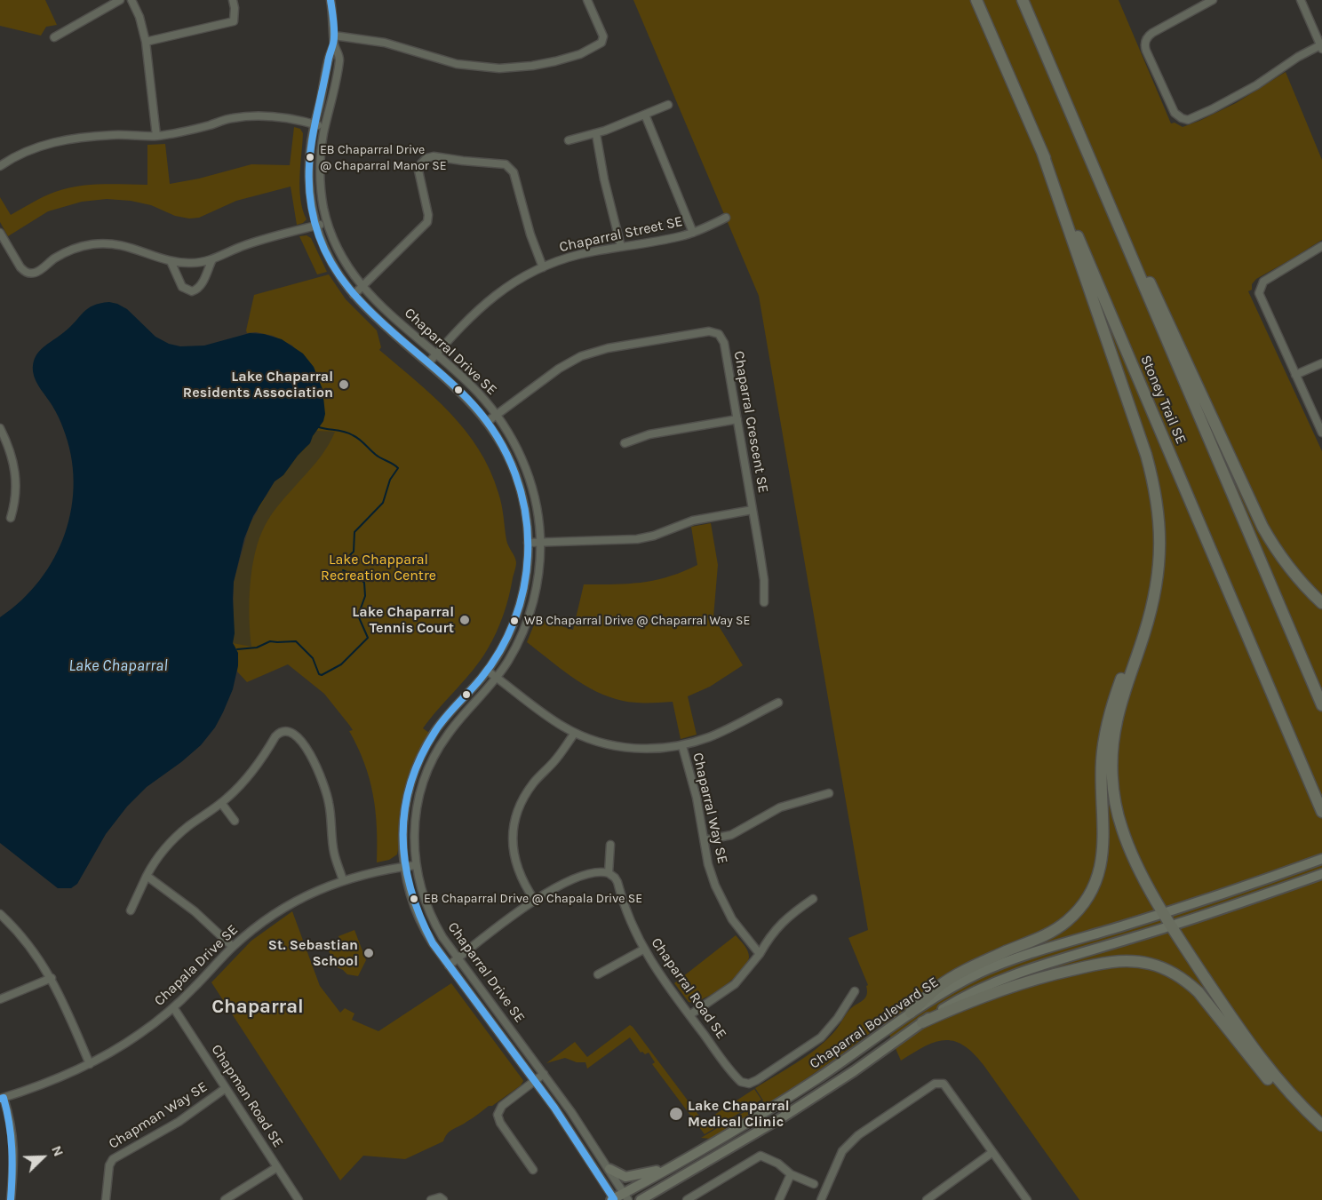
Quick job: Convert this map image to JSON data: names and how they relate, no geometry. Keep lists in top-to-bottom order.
{
  "streets": {
    "highway": ["Stoney Trail SE"],
    "main road": ["Chaparral Boulevard SE"],
    "street": [
      "Chaparral Street SE",
      "Chaparral Drive SE",
      "Chaparral Crescent SE",
      "Chaparral Way SE",
      "Chapala Drive SE",
      "Chaparral Road SE",
      "Chapman Road SE",
      "Chapman Way SE"
    ]
  },
  "crossings": [
    ["Chaparral Street SE", "Chaparral Drive SE"],
    ["Chaparral Drive SE", "Chaparral Crescent SE"],
    ["Chaparral Drive SE", "Chaparral Way SE"],
    ["Chaparral Drive SE", "Chapala Drive SE"],
    ["Chaparral Drive SE", "Chaparral Boulevard SE"],
    ["Chapala Drive SE", "Chapman Road SE"],
    ["Chapman Road SE", "Chapman Way SE"]
  ],
  "districts": ["Chaparral"],
  "water": ["Lake Chaparral"],
  "parks": ["Lake Chapparal Recreation Centre"],
  "places": [
    "EB Chaparral Drive @ Chaparral Manor SE",
    "Lake Chaparral Residents Association",
    "Lake Chaparral Tennis Court",
    "WB Chaparral Drive @ Chaparral Way SE",
    "EB Chaparral Drive @ Chapala Drive SE",
    "St. Sebastian School",
    "Lake Chaparral Medical Clinic"
  ],
  "north": "top right"
}
